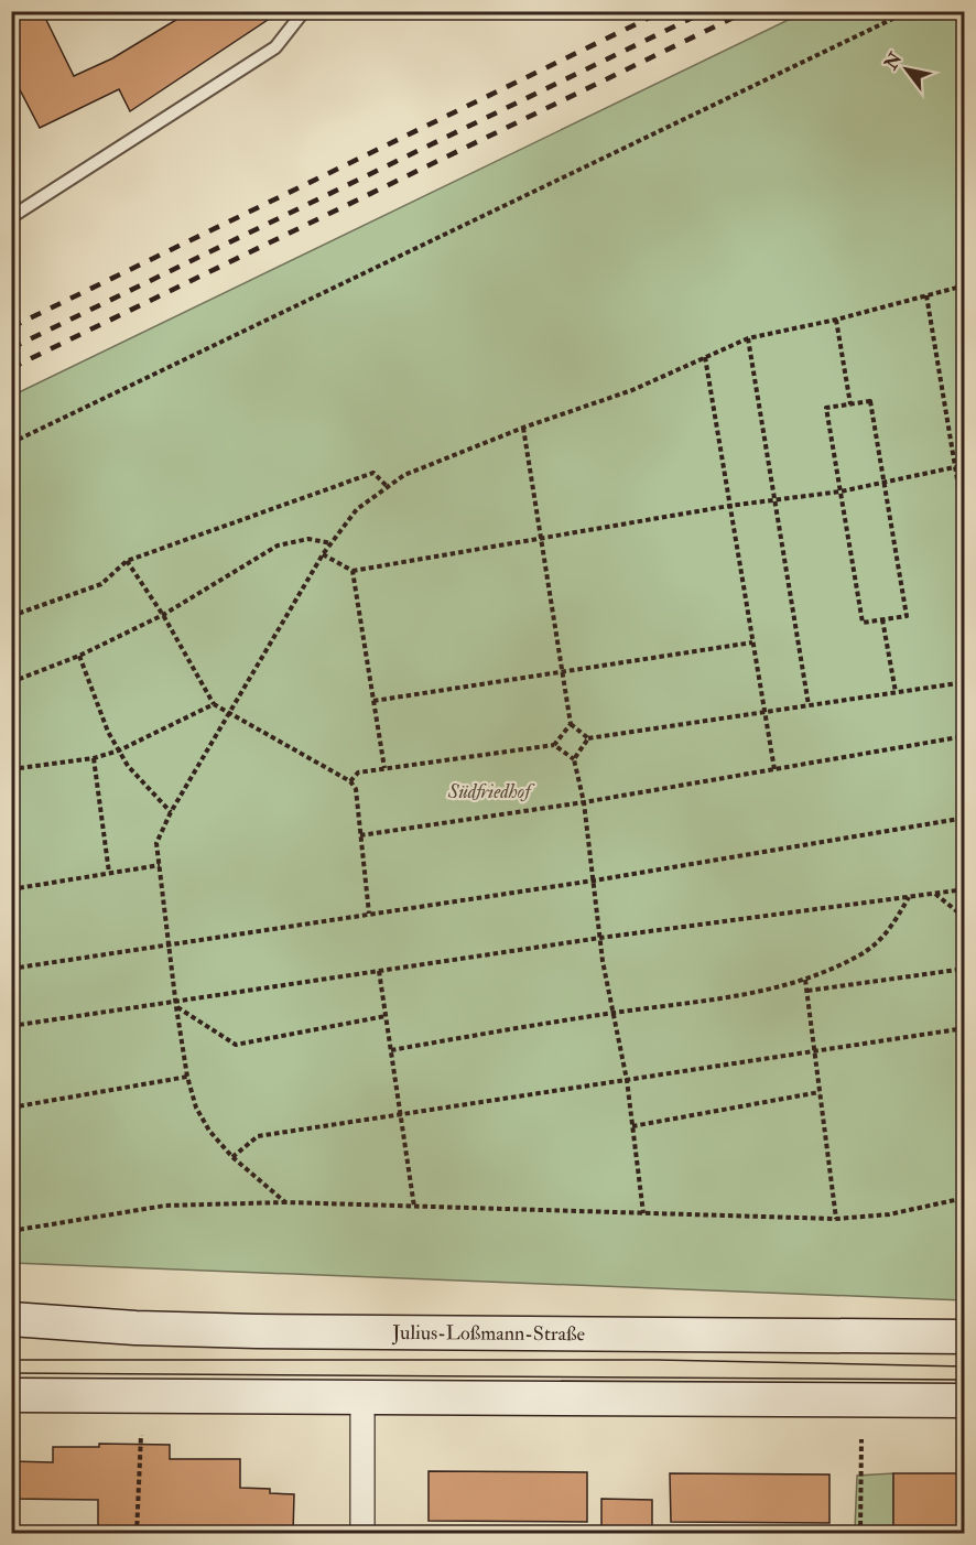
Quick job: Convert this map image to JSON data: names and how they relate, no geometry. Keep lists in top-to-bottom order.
{
  "streets": {
    "main road": ["Julius-Loßmann-Straße"]
  },
  "parks": ["Südfriedhof"],
  "north": "top left"
}
